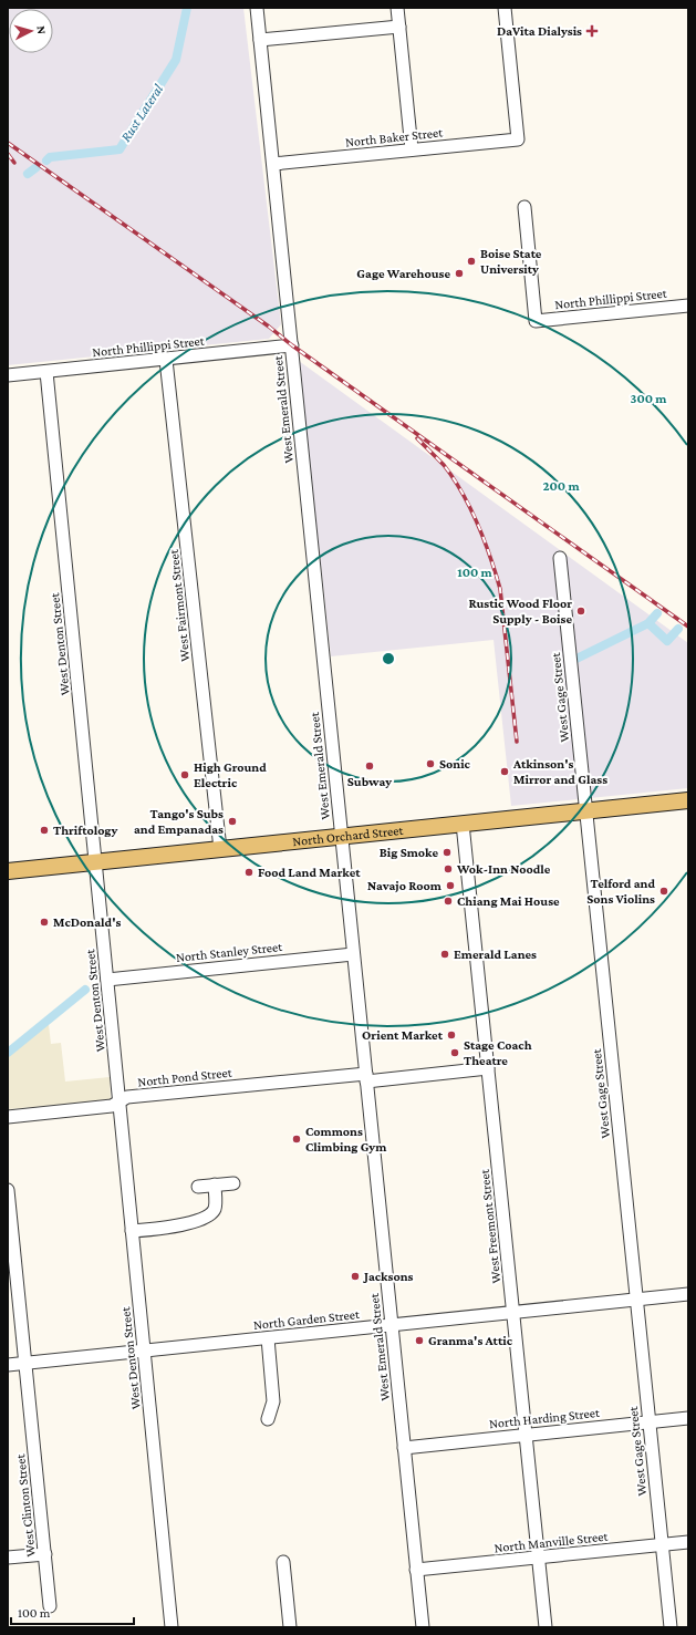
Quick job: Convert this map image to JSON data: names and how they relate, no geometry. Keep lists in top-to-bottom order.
{
  "streets": {
    "main road": ["North Orchard Street"],
    "street": [
      "North Baker Street",
      "North Phillippi Street",
      "West Emerald Street",
      "West Fairmont Street",
      "West Denton Street",
      "West Gage Street",
      "North Stanley Street",
      "North Pond Street",
      "West Freemont Street",
      "North Garden Street",
      "North Harding Street",
      "West Clinton Street",
      "North Manville Street"
    ]
  },
  "crossings": [
    ["North Baker Street", "West Emerald Street"],
    ["North Phillippi Street", "West Emerald Street"],
    ["North Phillippi Street", "West Fairmont Street"],
    ["North Phillippi Street", "West Denton Street"],
    ["West Emerald Street", "North Orchard Street"],
    ["West Emerald Street", "North Stanley Street"],
    ["West Emerald Street", "North Pond Street"],
    ["West Emerald Street", "North Garden Street"],
    ["West Emerald Street", "North Harding Street"],
    ["West Emerald Street", "North Manville Street"],
    ["West Fairmont Street", "North Orchard Street"],
    ["West Denton Street", "North Orchard Street"],
    ["West Denton Street", "North Stanley Street"],
    ["West Denton Street", "North Pond Street"],
    ["West Denton Street", "North Garden Street"],
    ["West Gage Street", "North Orchard Street"],
    ["West Gage Street", "North Garden Street"],
    ["West Gage Street", "North Harding Street"],
    ["West Gage Street", "North Manville Street"],
    ["North Orchard Street", "West Freemont Street"],
    ["North Pond Street", "West Freemont Street"],
    ["West Freemont Street", "North Garden Street"],
    ["West Freemont Street", "North Harding Street"],
    ["West Freemont Street", "North Manville Street"],
    ["North Garden Street", "West Clinton Street"]
  ],
  "water": ["Rust Lateral"],
  "places": {
    "health": ["DaVita Dialysis"],
    "other": [
      "Boise State University",
      "Gage Warehouse",
      "Rustic Wood Floor Supply - Boise",
      "Sonic",
      "Subway",
      "Atkinson's Mirror and Glass",
      "High Ground Electric",
      "Tango's Subs and Empanadas",
      "Thriftology",
      "Big Smoke",
      "Wok-Inn Noodle",
      "Food Land Market",
      "Navajo Room",
      "Telford and Sons Violins",
      "Chiang Mai House",
      "McDonald's",
      "Emerald Lanes",
      "Orient Market",
      "Stage Coach Theatre",
      "Commons Climbing Gym",
      "Jacksons",
      "Granma's Attic"
    ]
  },
  "scale_bar": "100 m",
  "north": "right",
  "rings": ["300 m", "200 m", "100 m"]
}
